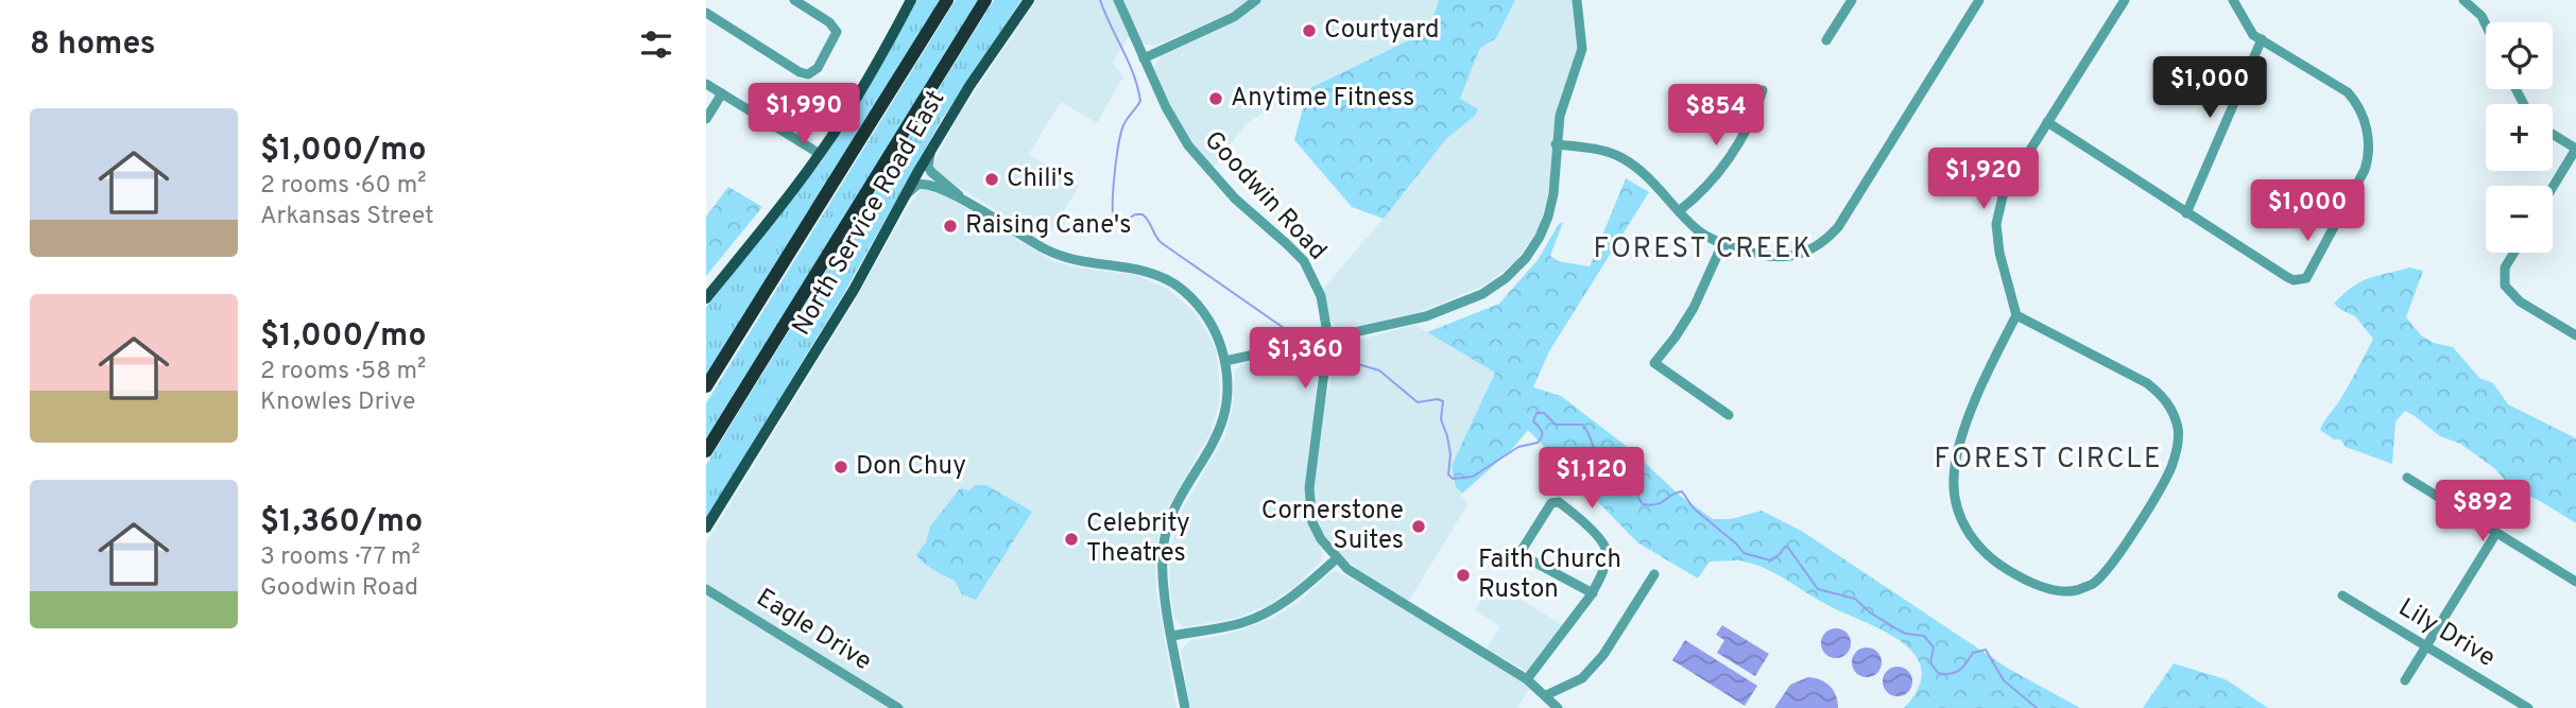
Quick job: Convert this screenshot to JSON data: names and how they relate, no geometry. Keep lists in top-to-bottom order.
{
  "streets": {
    "main road": ["North Service Road East"],
    "street": ["Goodwin Road", "Eagle Drive", "Lily Drive"]
  },
  "districts": ["FOREST CREEK", "FOREST CIRCLE"],
  "places": [
    "Courtyard",
    "Anytime Fitness",
    "Chili's",
    "Raising Cane's",
    "Don Chuy",
    "Cornerstone Suites",
    "Celebrity Theatres",
    "Faith Church Ruston"
  ],
  "page": {
    "heading": "8 homes",
    "map_buttons": ["+", "−"],
    "price": [
      "$1,000",
      "$1,990",
      "$854",
      "$1,920",
      "$1,000",
      "$1,360",
      "$1,120",
      "$892"
    ],
    "list": [
      {
        "name": "$1,000/mo",
        "note": "2 rooms · 60 m² · Arkansas Street"
      },
      {
        "name": "$1,000/mo",
        "note": "2 rooms · 58 m² · Knowles Drive"
      },
      {
        "name": "$1,360/mo",
        "note": "3 rooms · 77 m² · Goodwin Road"
      }
    ]
  }
}
